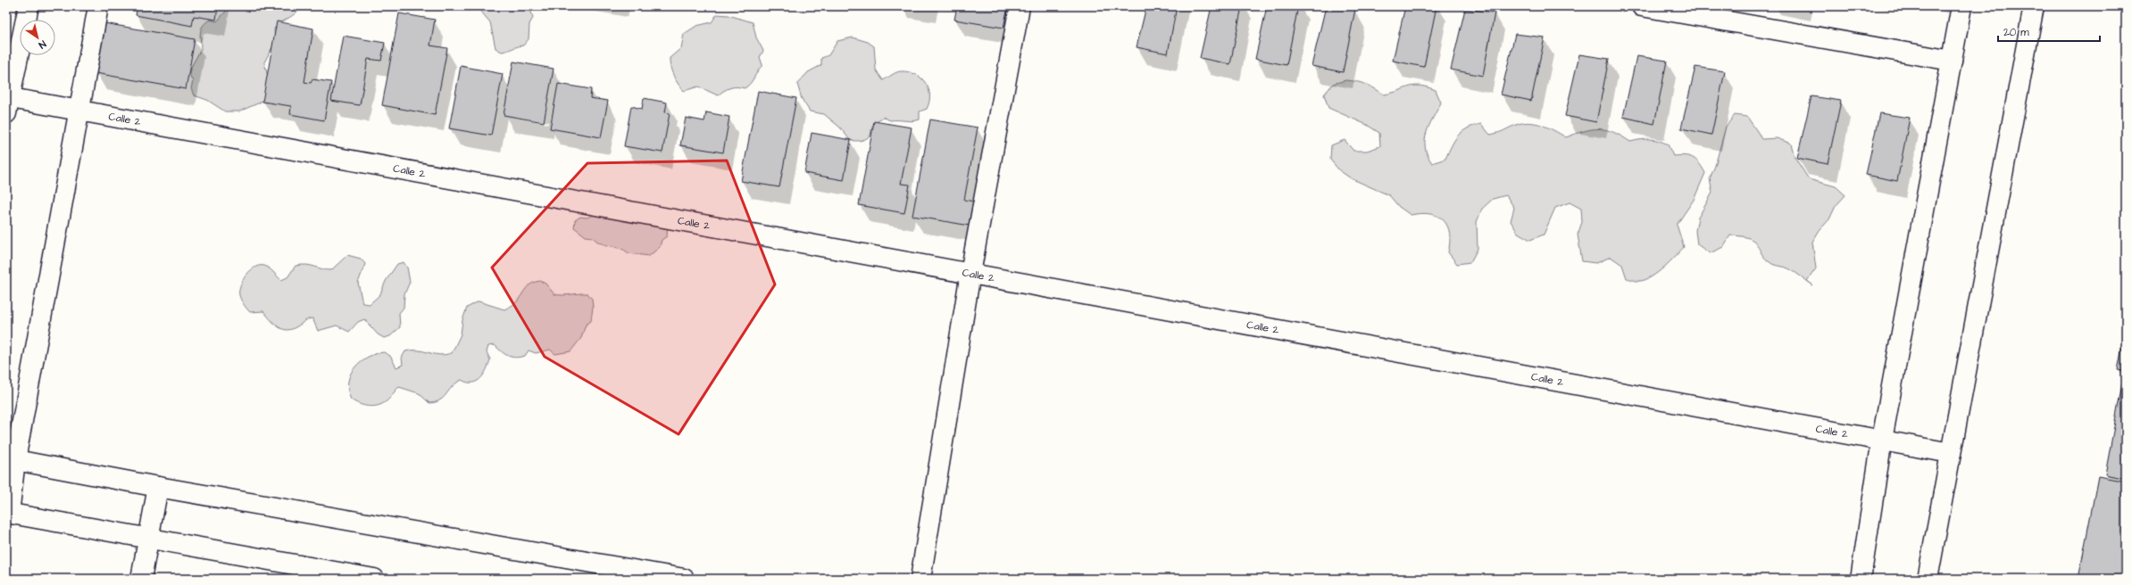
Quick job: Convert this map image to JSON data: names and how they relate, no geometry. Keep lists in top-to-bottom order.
{
  "streets": {
    "street": ["Calle 2"]
  },
  "scale_bar": "20 m",
  "north": "bottom right"
}
